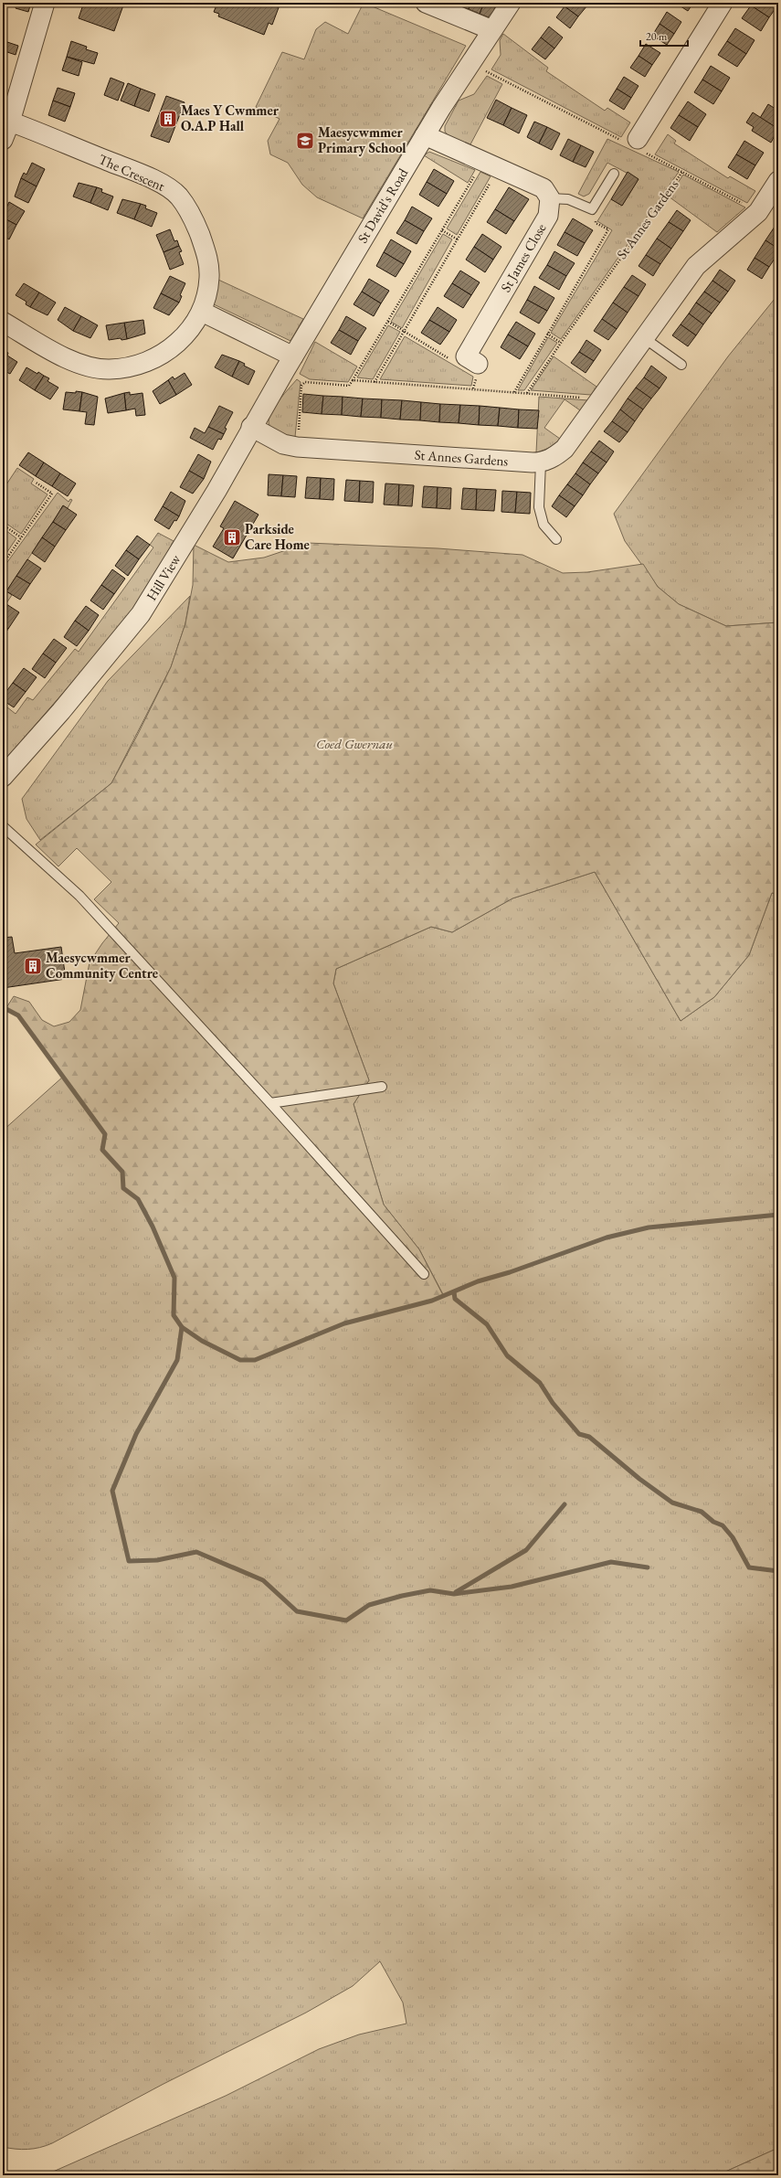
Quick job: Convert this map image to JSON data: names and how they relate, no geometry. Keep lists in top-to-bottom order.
{
  "streets": {
    "street": [
      "The Crescent",
      "St David's Road",
      "St Annes Gardens",
      "St James Close",
      "Hill View"
    ]
  },
  "crossings": [
    ["St David's Road", "Hill View"],
    ["St Annes Gardens", "Hill View"]
  ],
  "parks": ["Coed Gwernau"],
  "places": {
    "building": ["Maes Y Cwmmer O.A.P Hall", "Parkside Care Home", "Maesycwmmer Community Centre"],
    "school or university": ["Maesycwmmer Primary School"]
  },
  "scale_bar": "20 m"
}
